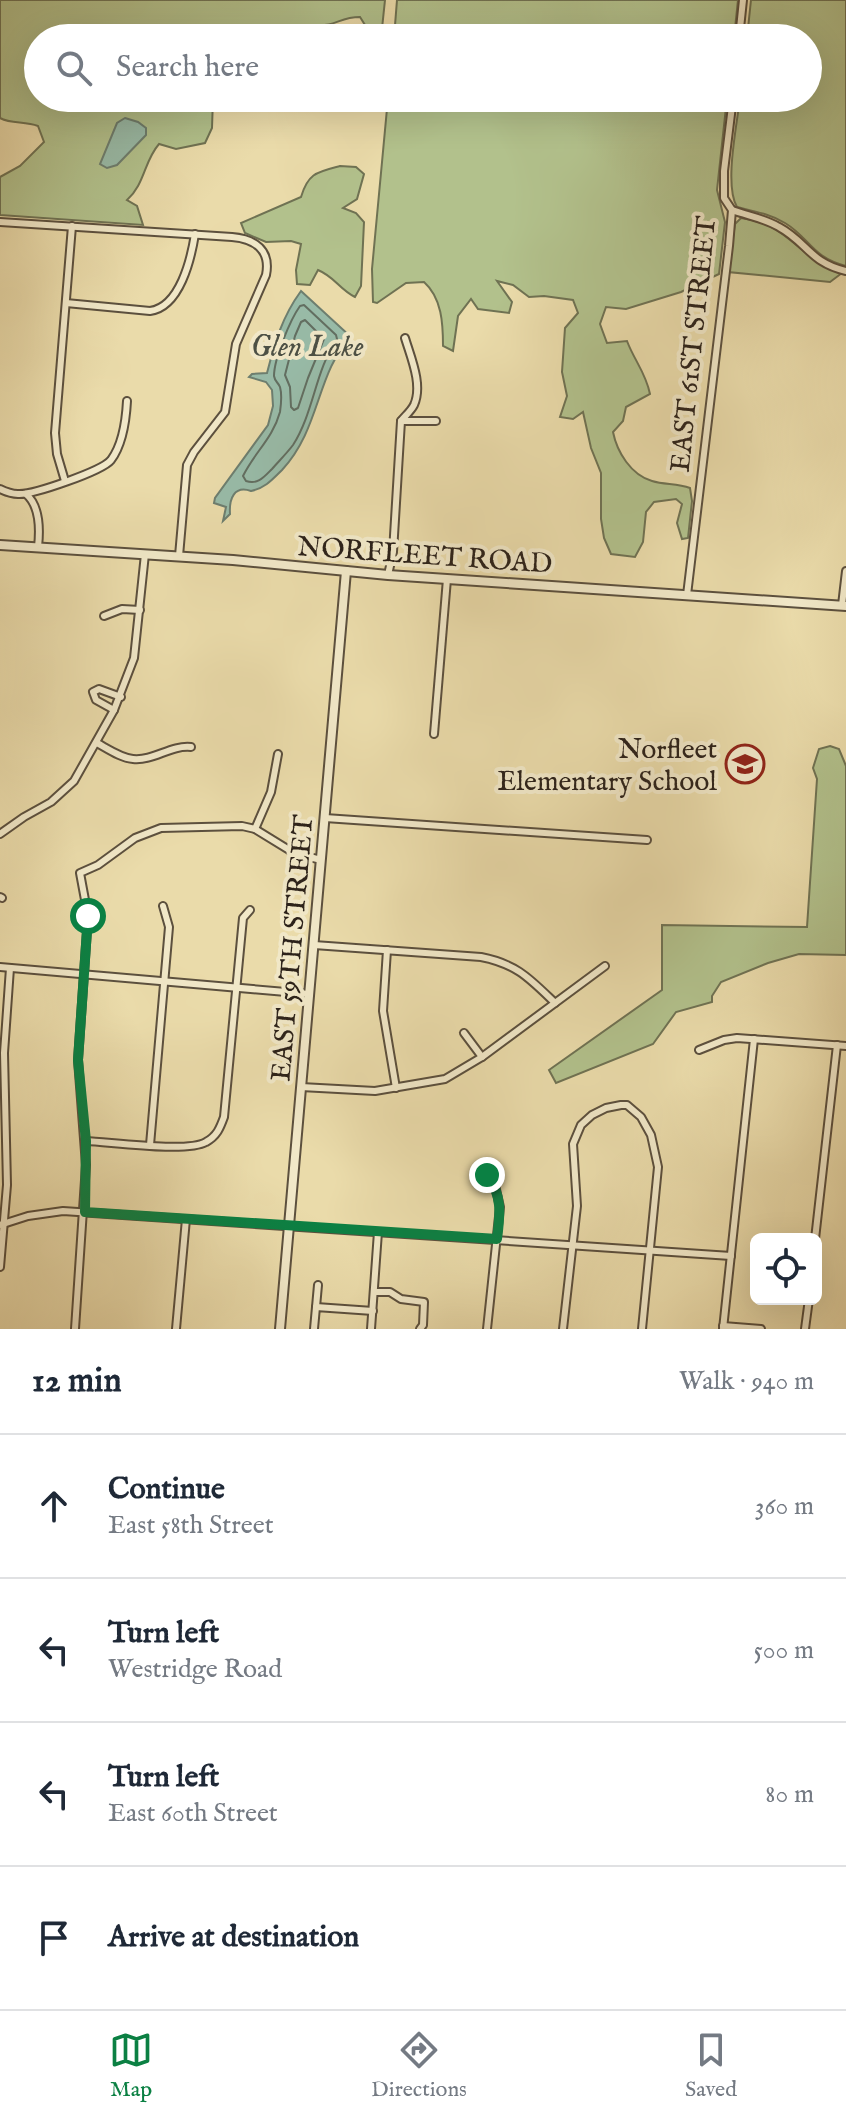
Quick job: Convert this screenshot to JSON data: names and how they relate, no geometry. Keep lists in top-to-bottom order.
{
  "streets": {
    "street": ["EAST 61ST STREET", "NORFLEET ROAD", "EAST 59TH STREET"]
  },
  "crossings": [
    ["EAST 61ST STREET", "NORFLEET ROAD"],
    ["NORFLEET ROAD", "EAST 59TH STREET"]
  ],
  "water": ["Glen Lake"],
  "places": {
    "school or university": ["Norfleet Elementary School"]
  },
  "page": {
    "search": "Search here",
    "heading": ["12 min", "Walk · 940 m"],
    "list": [
      ["Continue", "East 58th Street", "360 m"],
      ["Turn left", "Westridge Road", "500 m"],
      ["Turn left", "East 60th Street", "80 m"],
      "Arrive at destination"
    ],
    "nav": ["Map", "Directions", "Saved"]
  }
}
